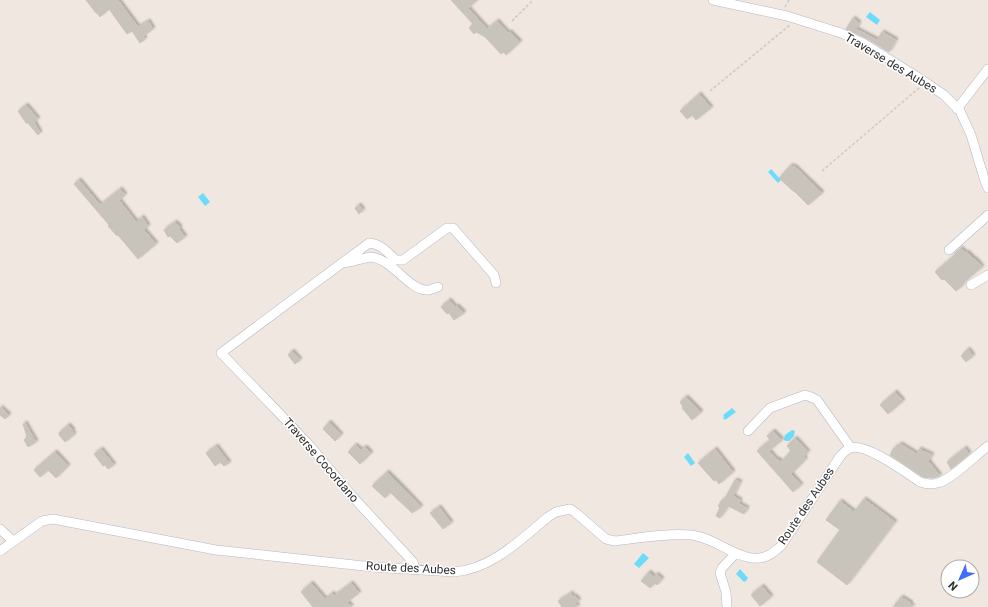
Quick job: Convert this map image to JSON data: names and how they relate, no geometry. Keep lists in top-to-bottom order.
{
  "streets": {
    "street": ["Traverse des Aubes", "Traverse Cocordano", "Route des Aubes"]
  },
  "crossings": [
    ["Traverse Cocordano", "Route des Aubes"]
  ],
  "north": "bottom left"
}
